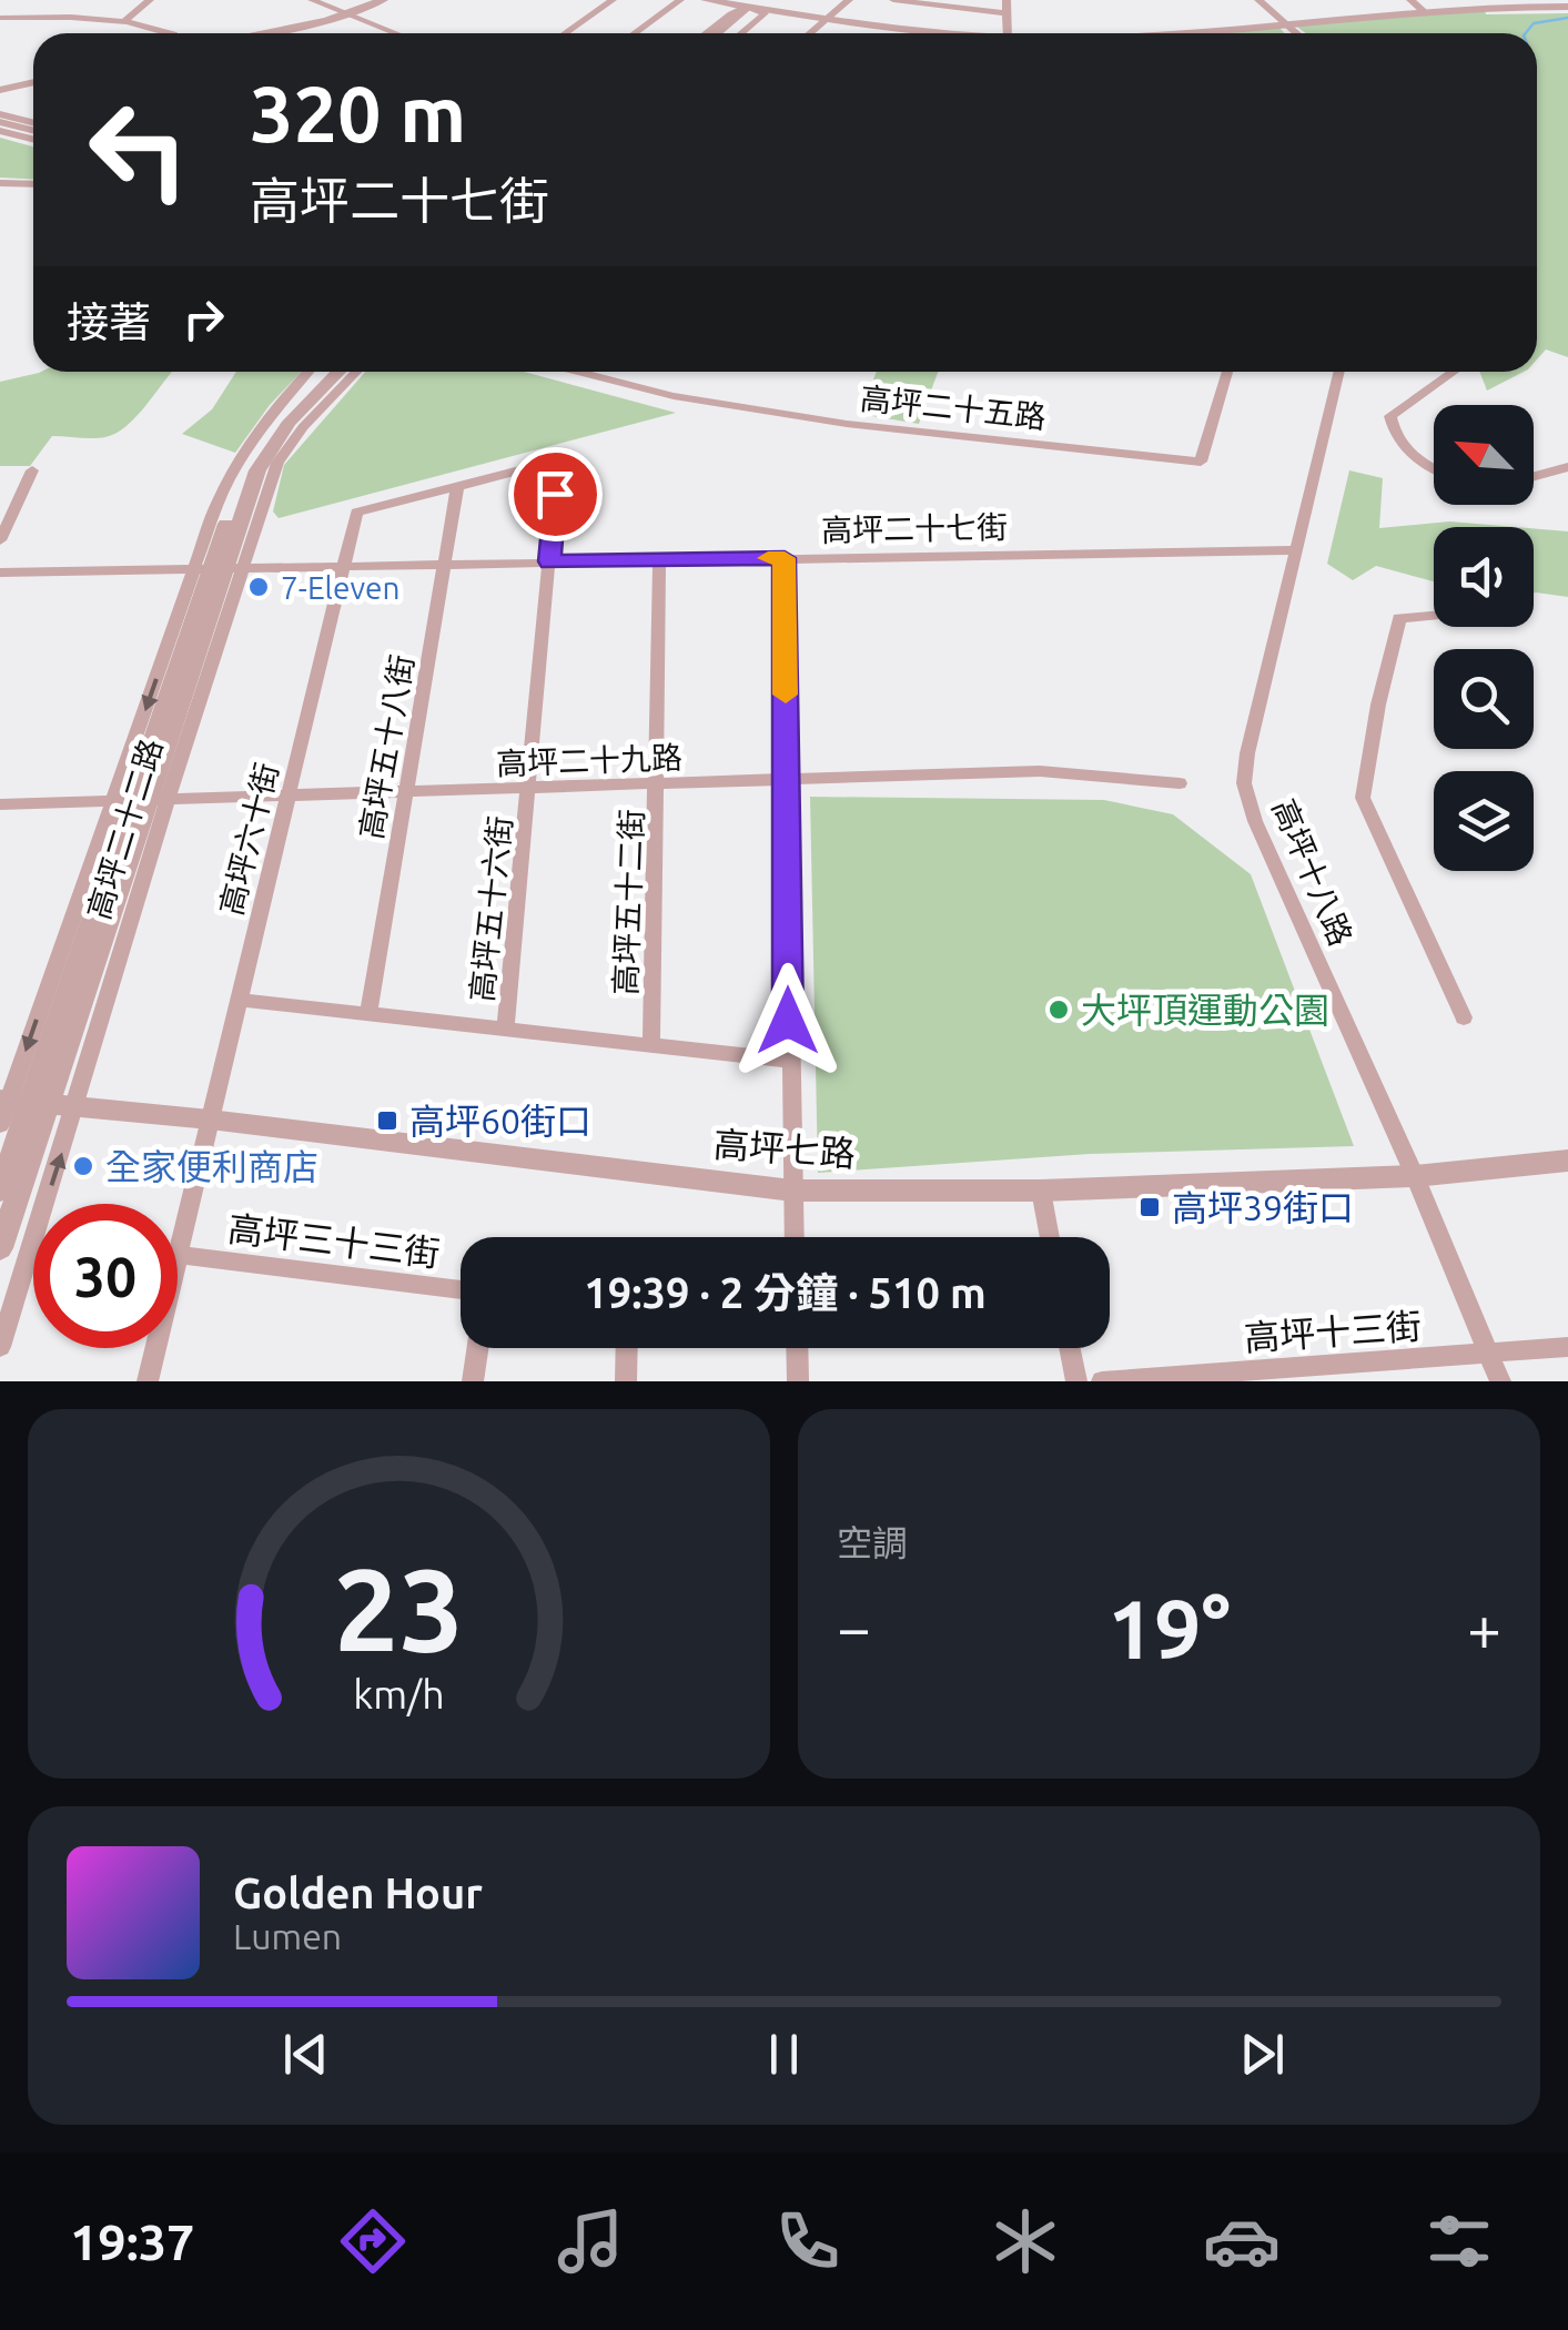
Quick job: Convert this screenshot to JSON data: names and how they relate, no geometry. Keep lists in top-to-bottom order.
{
  "streets": {
    "street": [
      "高坪二十五路",
      "高坪二十七街",
      "高坪五十八街",
      "高坪二十九路",
      "高坪二十二路",
      "高坪六十街",
      "高坪十八路",
      "高坪五十二街",
      "高坪五十六街",
      "高坪七路",
      "高坪三十三街",
      "高坪十三街"
    ]
  },
  "crossings": [
    ["高坪二十七街", "高坪五十八街"],
    ["高坪二十七街", "高坪二十二路"],
    ["高坪二十七街", "高坪六十街"],
    ["高坪二十七街", "高坪十八路"],
    ["高坪二十七街", "高坪五十二街"],
    ["高坪二十七街", "高坪五十六街"],
    ["高坪五十八街", "高坪二十九路"],
    ["高坪五十八街", "高坪六十街"],
    ["高坪二十九路", "高坪二十二路"],
    ["高坪二十九路", "高坪六十街"],
    ["高坪二十九路", "高坪五十二街"],
    ["高坪二十九路", "高坪五十六街"],
    ["高坪二十二路", "高坪七路"],
    ["高坪六十街", "高坪五十六街"],
    ["高坪六十街", "高坪七路"],
    ["高坪六十街", "高坪三十三街"],
    ["高坪十八路", "高坪七路"],
    ["高坪十八路", "高坪十三街"]
  ],
  "places": {
    "other": ["7-Eleven", "大坪頂運動公園", "全家便利商店"],
    "transit": ["高坪60街口", "高坪39街口"]
  },
  "north": "top left",
  "page": {
    "turn": ["320 m", "高坪二十七街"],
    "then": "接著",
    "limit": "30",
    "trip": "19:39 · 2 分鐘 · 510 m",
    "tile": "空調",
    "heat": ["−", "19°", "+"],
    "song": ["Golden Hour", "Lumen"],
    "tabs": "19:37",
    "gauge": ["23", "km/h"]
  }
}
